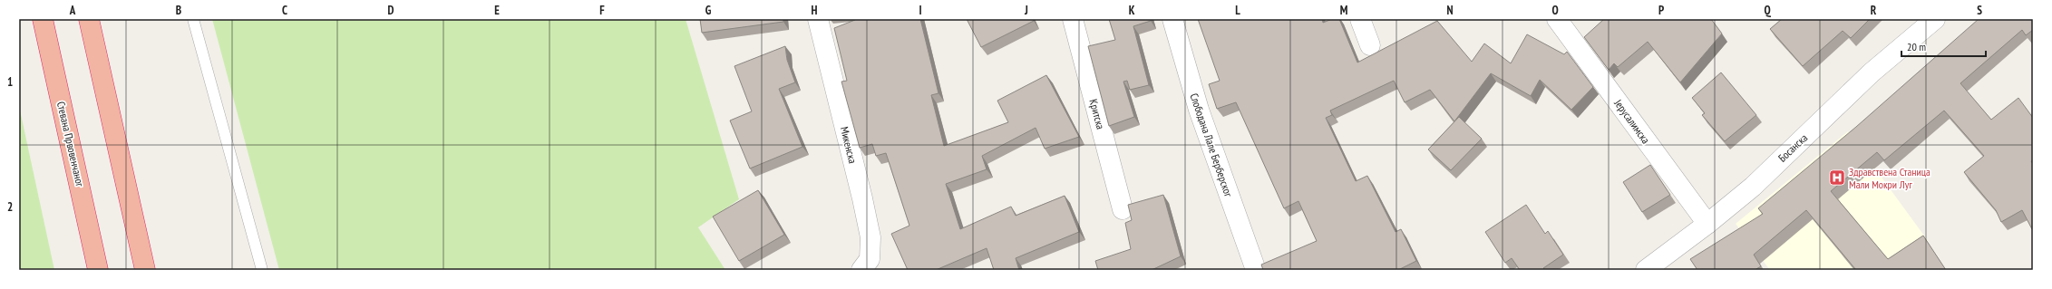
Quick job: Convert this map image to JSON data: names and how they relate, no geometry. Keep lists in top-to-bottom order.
{
  "streets": {
    "highway": ["Стевана Првовенчаног"],
    "street": [
      "Критска",
      "Јерусалимска",
      "Микенска",
      "Слободана Лале Берберског",
      "Босанска"
    ]
  },
  "crossings": [
    ["Јерусалимска", "Босанска"]
  ],
  "places": {
    "hospital": ["Здравствена Станица Мали Мокри Луг"]
  },
  "scale_bar": "20 m",
  "grid": {
    "columns": [
      "A",
      "B",
      "C",
      "D",
      "E",
      "F",
      "G",
      "H",
      "I",
      "J",
      "K",
      "L",
      "M",
      "N",
      "O",
      "P",
      "Q",
      "R",
      "S"
    ],
    "rows": ["1", "2"]
  }
}
